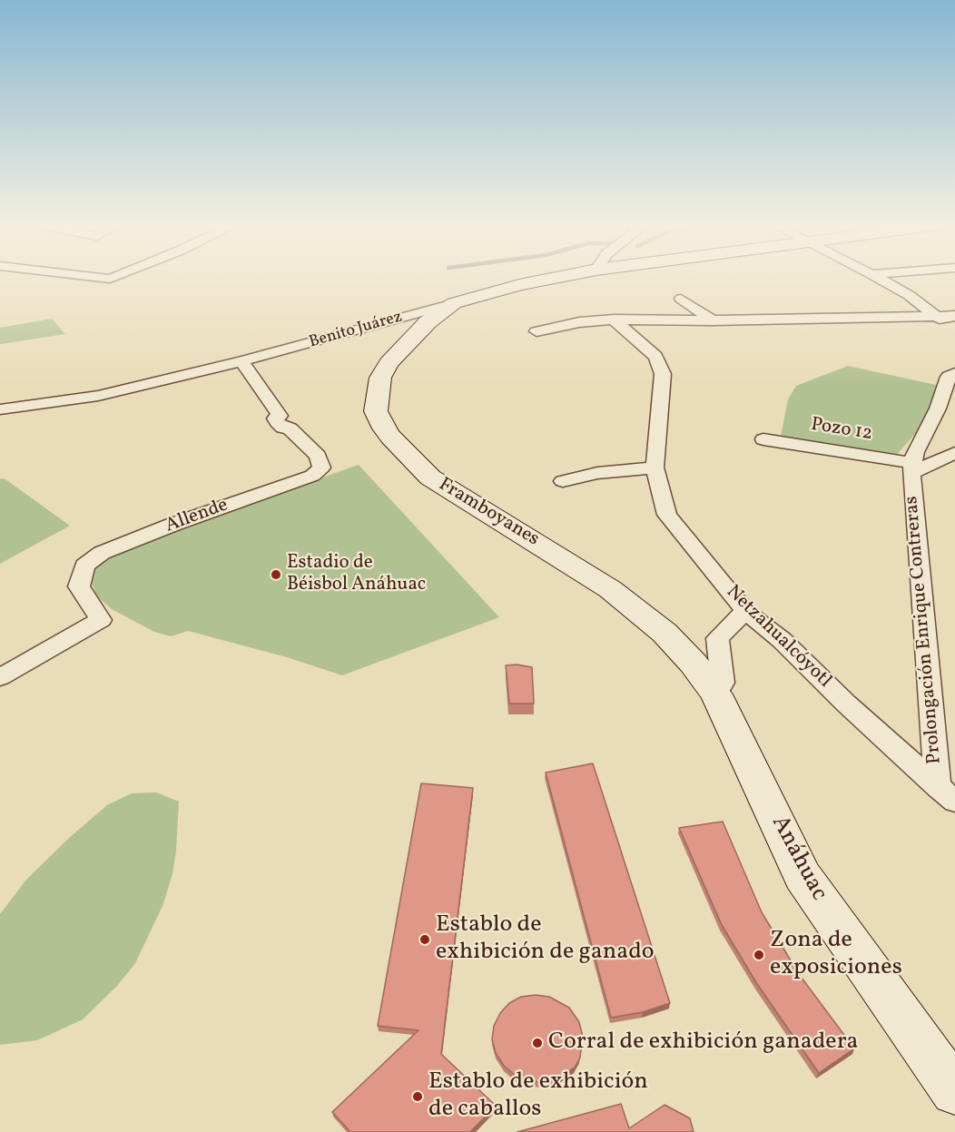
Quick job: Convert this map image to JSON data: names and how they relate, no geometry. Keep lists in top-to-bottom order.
{
  "streets": {
    "street": [
      "Benito Juárez",
      "Pozo 12",
      "Framboyanes",
      "Allende",
      "Prolongación Enrique Contreras",
      "Netzahualcóyotl",
      "Anáhuac"
    ]
  },
  "crossings": [
    ["Benito Juárez", "Framboyanes"],
    ["Benito Juárez", "Allende"],
    ["Pozo 12", "Prolongación Enrique Contreras"],
    ["Framboyanes", "Anáhuac"],
    ["Prolongación Enrique Contreras", "Netzahualcóyotl"]
  ],
  "places": [
    "Estadio de Béisbol Anáhuac",
    "Establo de exhibición de ganado",
    "Zona de exposiciones",
    "Corral de exhibición ganadera",
    "Establo de exhibición de caballos"
  ]
}
